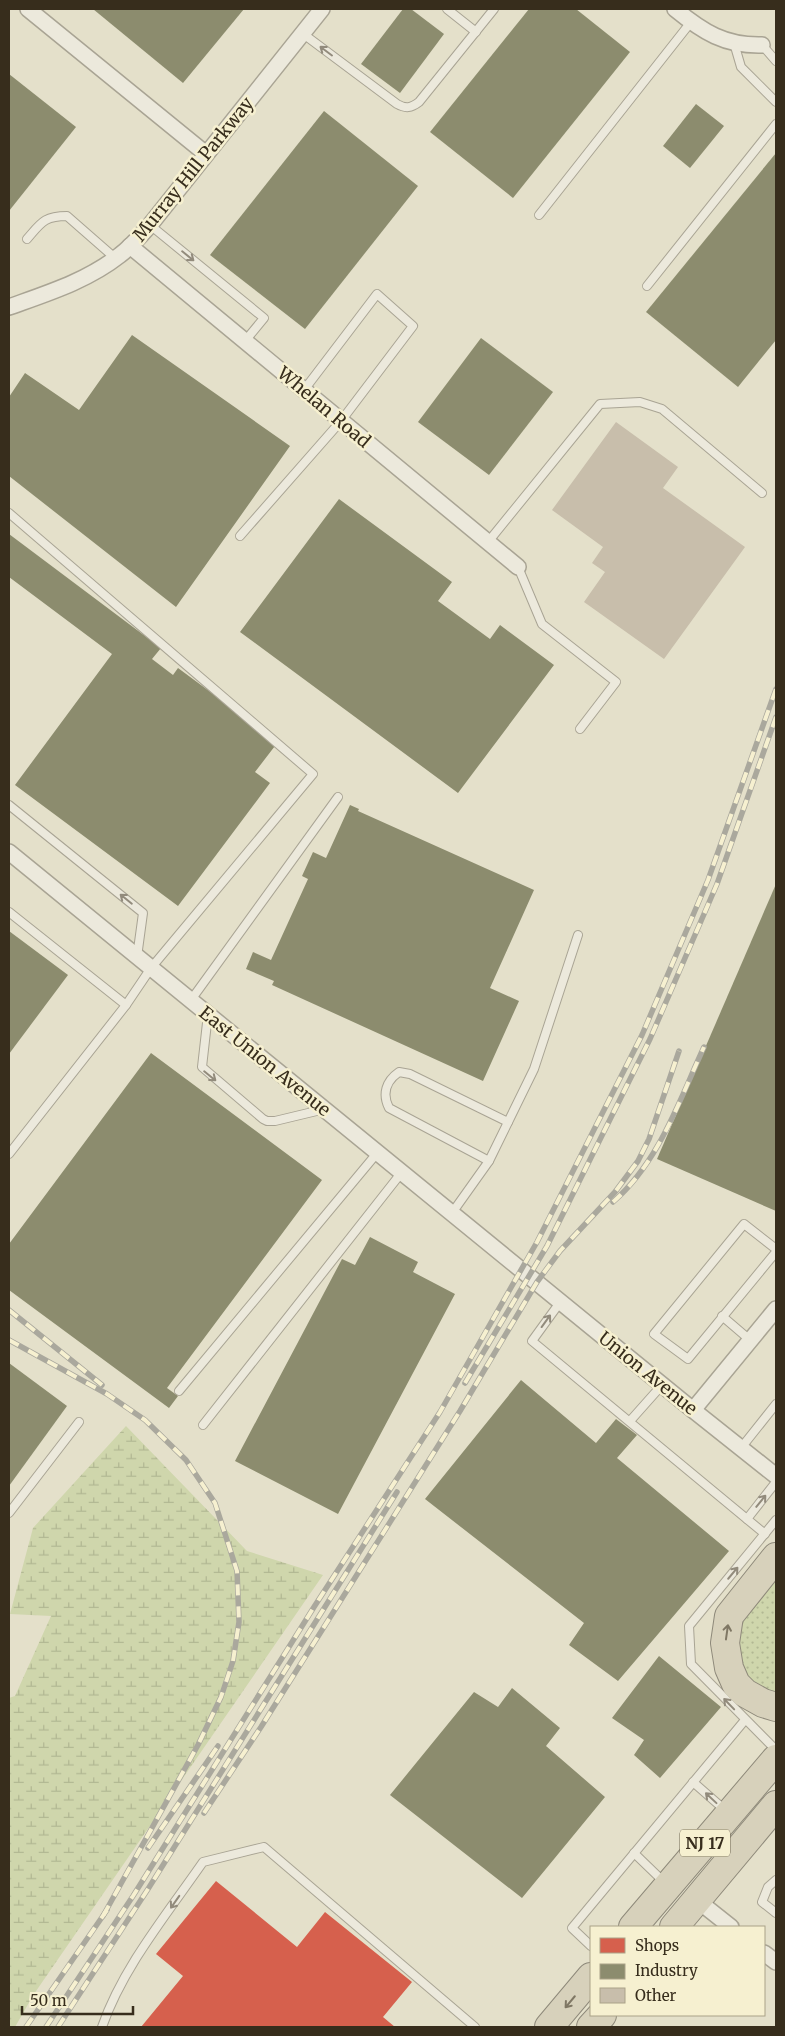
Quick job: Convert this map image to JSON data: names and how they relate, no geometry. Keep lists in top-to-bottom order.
{
  "streets": {
    "highway": ["NJ 17"],
    "street": [
      "Murray Hill Parkway",
      "Whelan Road",
      "East Union Avenue",
      "Union Avenue"
    ]
  },
  "crossings": [
    ["Murray Hill Parkway", "Whelan Road"],
    ["East Union Avenue", "Union Avenue"]
  ],
  "legend": ["Shops", "Industry", "Other"],
  "scale_bar": "50 m"
}
